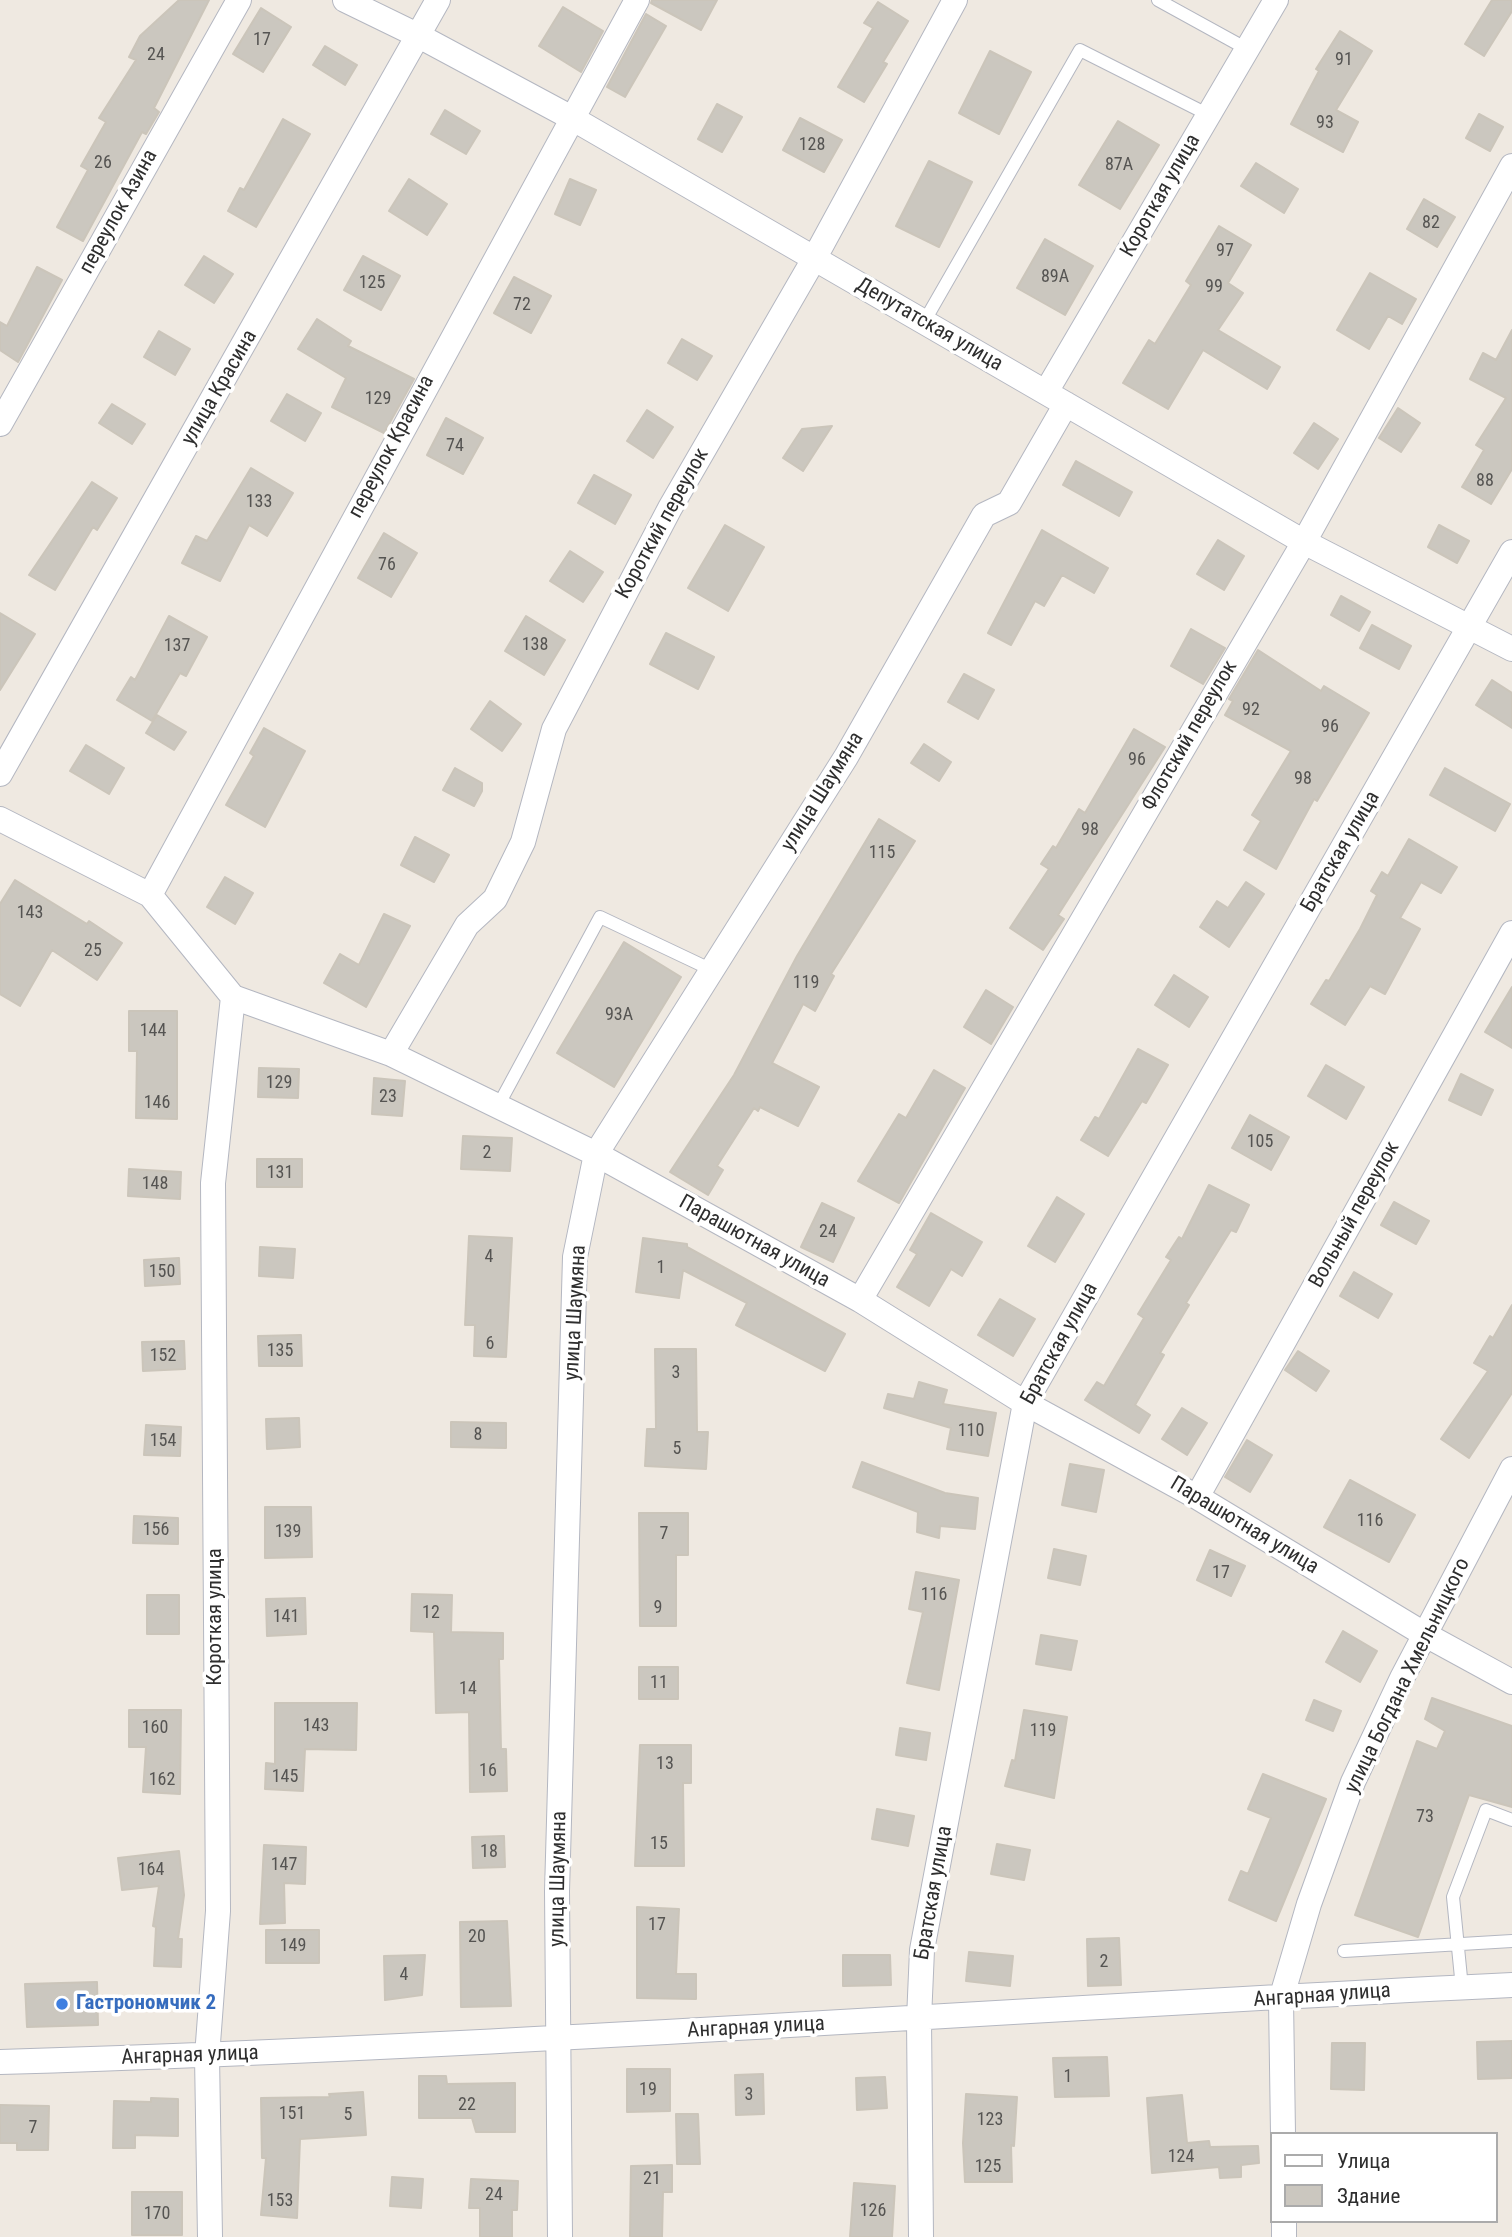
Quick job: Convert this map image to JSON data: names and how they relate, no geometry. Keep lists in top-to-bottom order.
{
  "streets": {
    "street": [
      "Короткая улица",
      "переулок Азина",
      "Депутатская улица",
      "улица Красина",
      "переулок Красина",
      "Короткий переулок",
      "Флотский переулок",
      "улица Шаумяна",
      "Братская улица",
      "Вольный переулок",
      "Парашютная улица",
      "улица Богдана Хмельницкого",
      "Ангарная улица"
    ]
  },
  "crossings": [
    ["Короткая улица", "Депутатская улица"],
    ["Короткая улица", "улица Шаумяна"],
    ["Короткая улица", "Парашютная улица"],
    ["Короткая улица", "Ангарная улица"],
    ["Депутатская улица", "улица Красина"],
    ["Депутатская улица", "переулок Красина"],
    ["Депутатская улица", "Короткий переулок"],
    ["Депутатская улица", "Флотский переулок"],
    ["Депутатская улица", "улица Шаумяна"],
    ["Депутатская улица", "Братская улица"],
    ["Короткий переулок", "Парашютная улица"],
    ["Флотский переулок", "Парашютная улица"],
    ["улица Шаумяна", "Парашютная улица"],
    ["улица Шаумяна", "Ангарная улица"],
    ["Братская улица", "Парашютная улица"],
    ["Братская улица", "Ангарная улица"],
    ["Вольный переулок", "Парашютная улица"],
    ["Парашютная улица", "улица Богдана Хмельницкого"],
    ["улица Богдана Хмельницкого", "Ангарная улица"]
  ],
  "places": ["Гастрономчик 2"],
  "house_numbers": [
    "17",
    "24",
    "91",
    "93",
    "128",
    "26",
    "87А",
    "82",
    "97",
    "89А",
    "125",
    "99",
    "72",
    "129",
    "74",
    "88",
    "133",
    "76",
    "138",
    "137",
    "92",
    "96",
    "96",
    "98",
    "98",
    "115",
    "143",
    "25",
    "119",
    "93А",
    "144",
    "129",
    "23",
    "146",
    "105",
    "2",
    "131",
    "148",
    "24",
    "4",
    "1",
    "150",
    "6",
    "135",
    "152",
    "3",
    "110",
    "8",
    "154",
    "5",
    "116",
    "156",
    "139",
    "7",
    "17",
    "116",
    "9",
    "12",
    "141",
    "11",
    "14",
    "143",
    "160",
    "119",
    "13",
    "16",
    "145",
    "162",
    "73",
    "15",
    "18",
    "147",
    "164",
    "17",
    "20",
    "149",
    "2",
    "4",
    "1",
    "19",
    "3",
    "22",
    "151",
    "5",
    "123",
    "7",
    "124",
    "125",
    "21",
    "24",
    "153",
    "126",
    "170"
  ],
  "legend": ["Улица", "Здание"]
}
